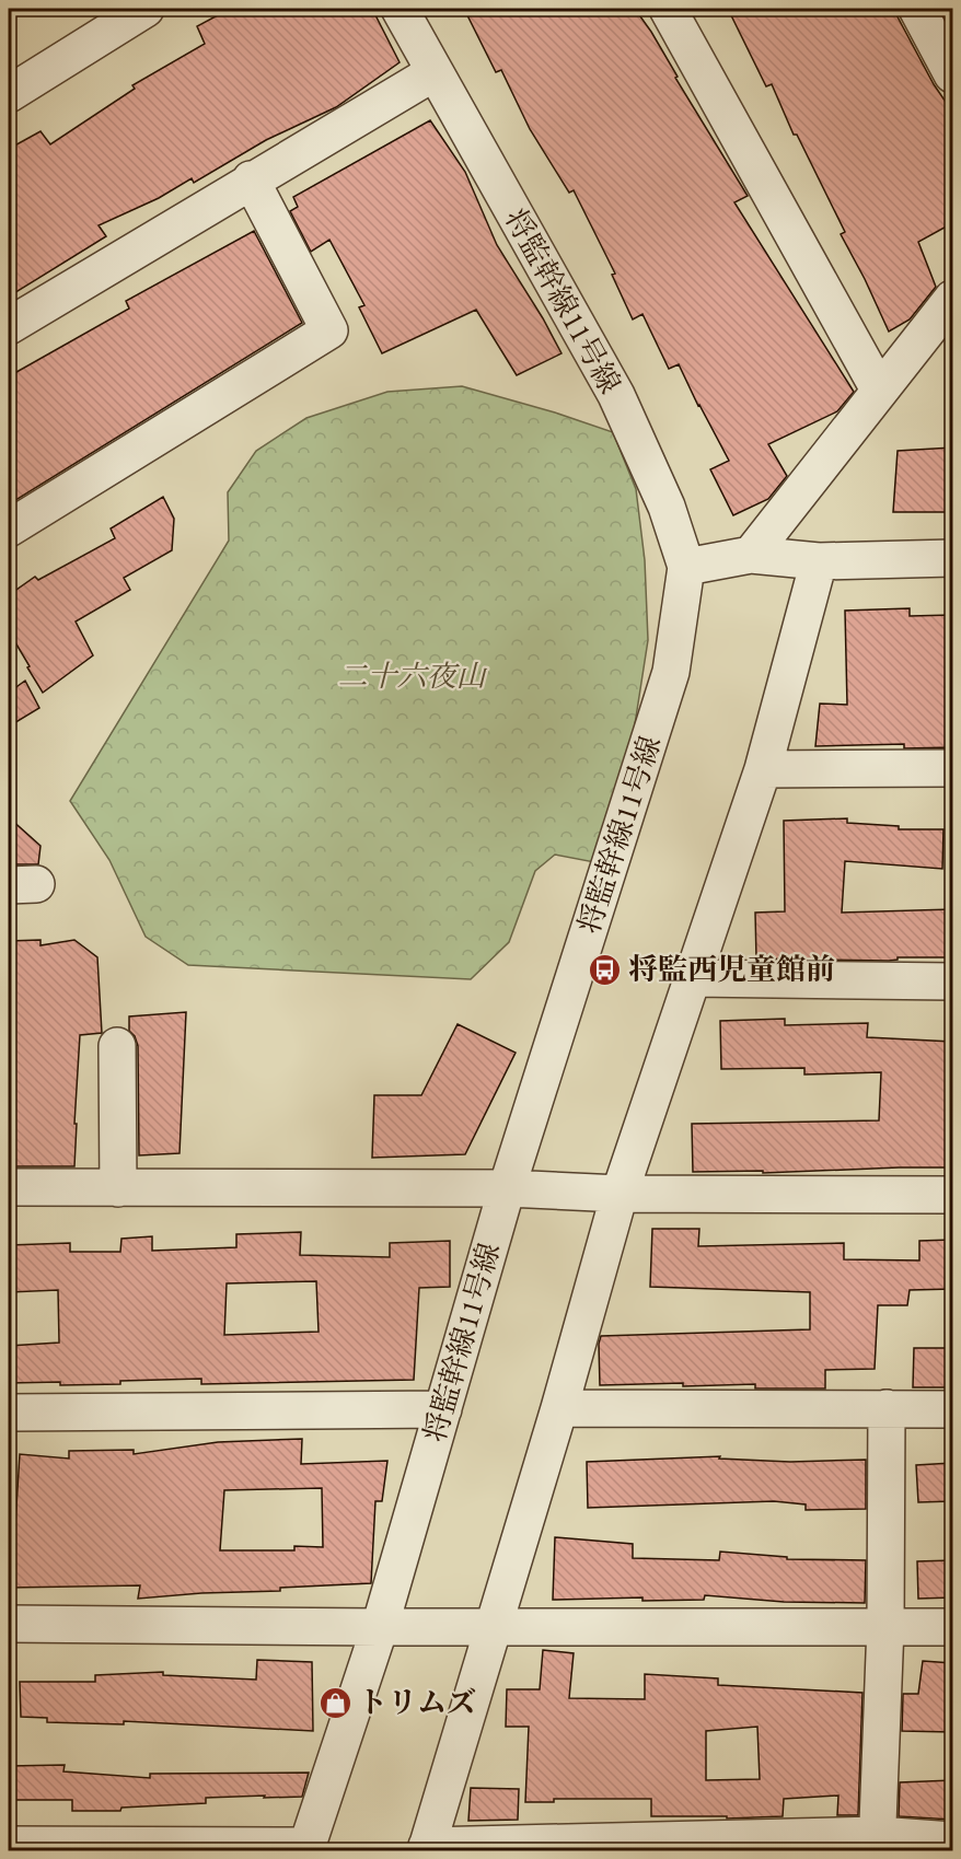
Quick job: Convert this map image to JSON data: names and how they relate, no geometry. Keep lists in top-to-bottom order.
{
  "streets": {
    "street": ["将監幹線11号線"]
  },
  "parks": ["二十六夜山"],
  "places": {
    "bus stop": ["将監西児童館前"],
    "shop": ["トリムズ"]
  }
}
